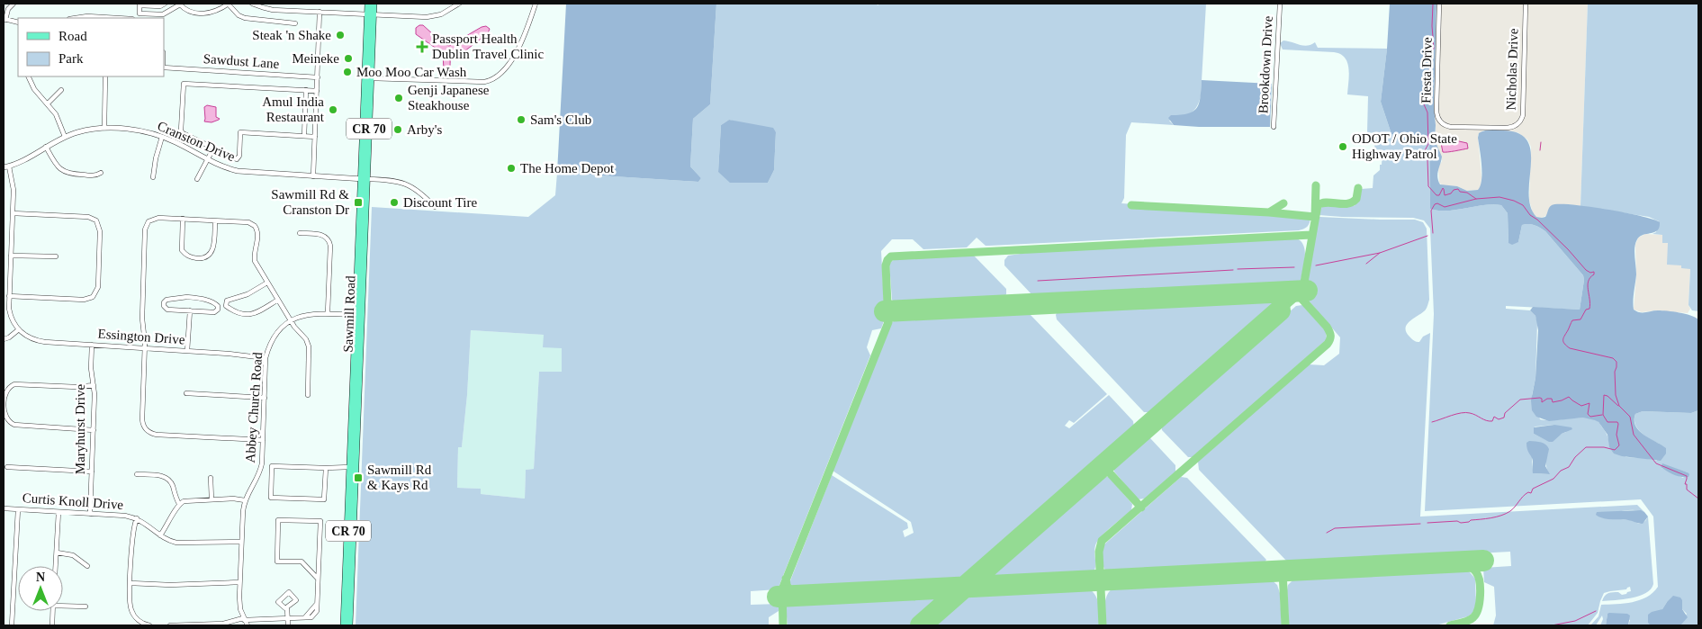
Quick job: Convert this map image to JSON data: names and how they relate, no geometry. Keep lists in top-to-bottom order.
{
  "streets": {
    "main road": ["CR 70", "Sawmill Road"],
    "street": [
      "Sawdust Lane",
      "Brookdown Drive",
      "Nicholas Drive",
      "Fiesta Drive",
      "Cranston Drive",
      "Essington Drive",
      "Abbey Church Road",
      "Maryhurst Drive",
      "Curtis Knoll Drive"
    ]
  },
  "crossings": [
    ["Nicholas Drive", "Fiesta Drive"],
    ["Cranston Drive", "Sawmill Road"],
    ["Sawmill Road", "Abbey Church Road"],
    ["Essington Drive", "Abbey Church Road"],
    ["Essington Drive", "Maryhurst Drive"],
    ["Abbey Church Road", "Curtis Knoll Drive"],
    ["Maryhurst Drive", "Curtis Knoll Drive"]
  ],
  "places": {
    "other": [
      "Steak 'n Shake",
      "Meineke",
      "Moo Moo Car Wash",
      "Genji Japanese Steakhouse",
      "Amul India Restaurant",
      "Sam's Club",
      "Arby's",
      "ODOT / Ohio State Highway Patrol",
      "The Home Depot",
      "Discount Tire"
    ],
    "health": ["Passport Health Dublin Travel Clinic"],
    "transit": ["Sawmill Rd & Cranston Dr", "Sawmill Rd & Kays Rd"]
  },
  "legend": ["Road", "Park"],
  "north": "top"
}
